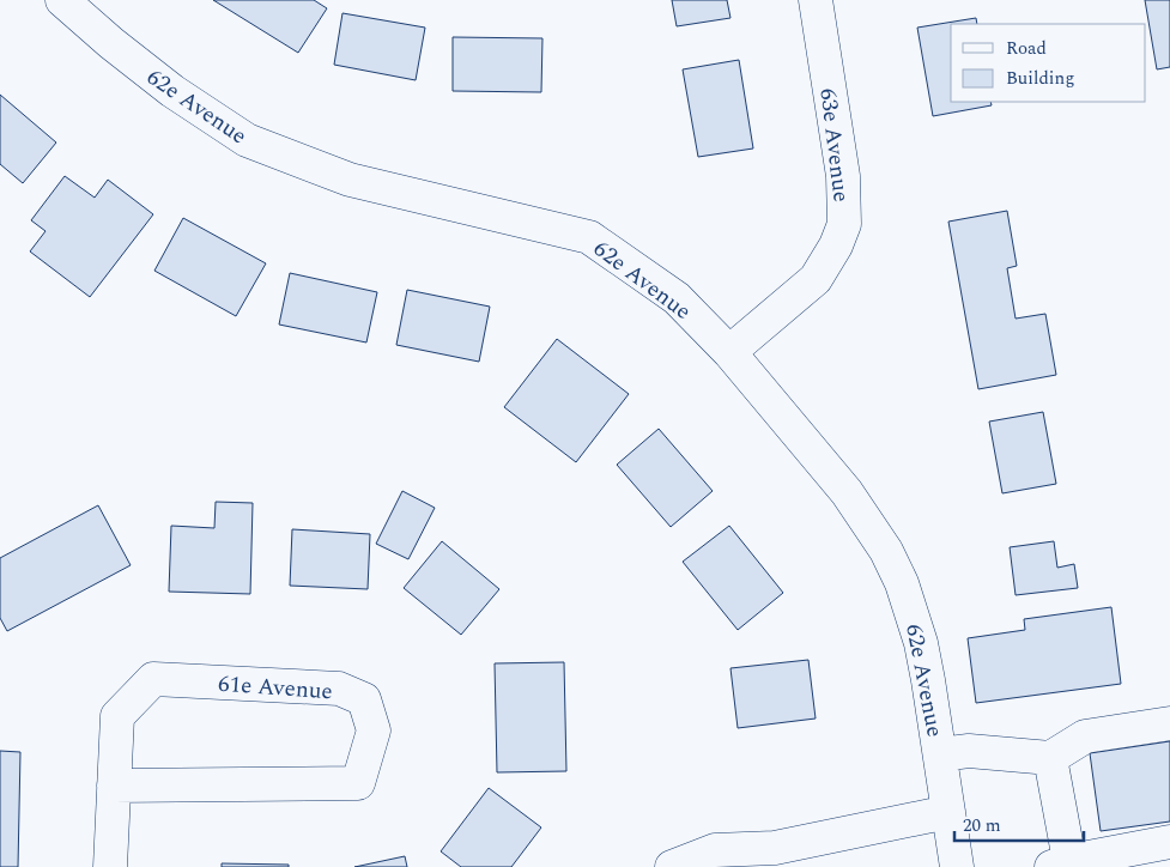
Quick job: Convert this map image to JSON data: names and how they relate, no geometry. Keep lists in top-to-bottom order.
{
  "streets": {
    "street": ["62e Avenue", "63e Avenue", "61e Avenue"]
  },
  "crossings": [
    ["62e Avenue", "63e Avenue"]
  ],
  "legend": ["Road", "Building"],
  "scale_bar": "20 m"
}
